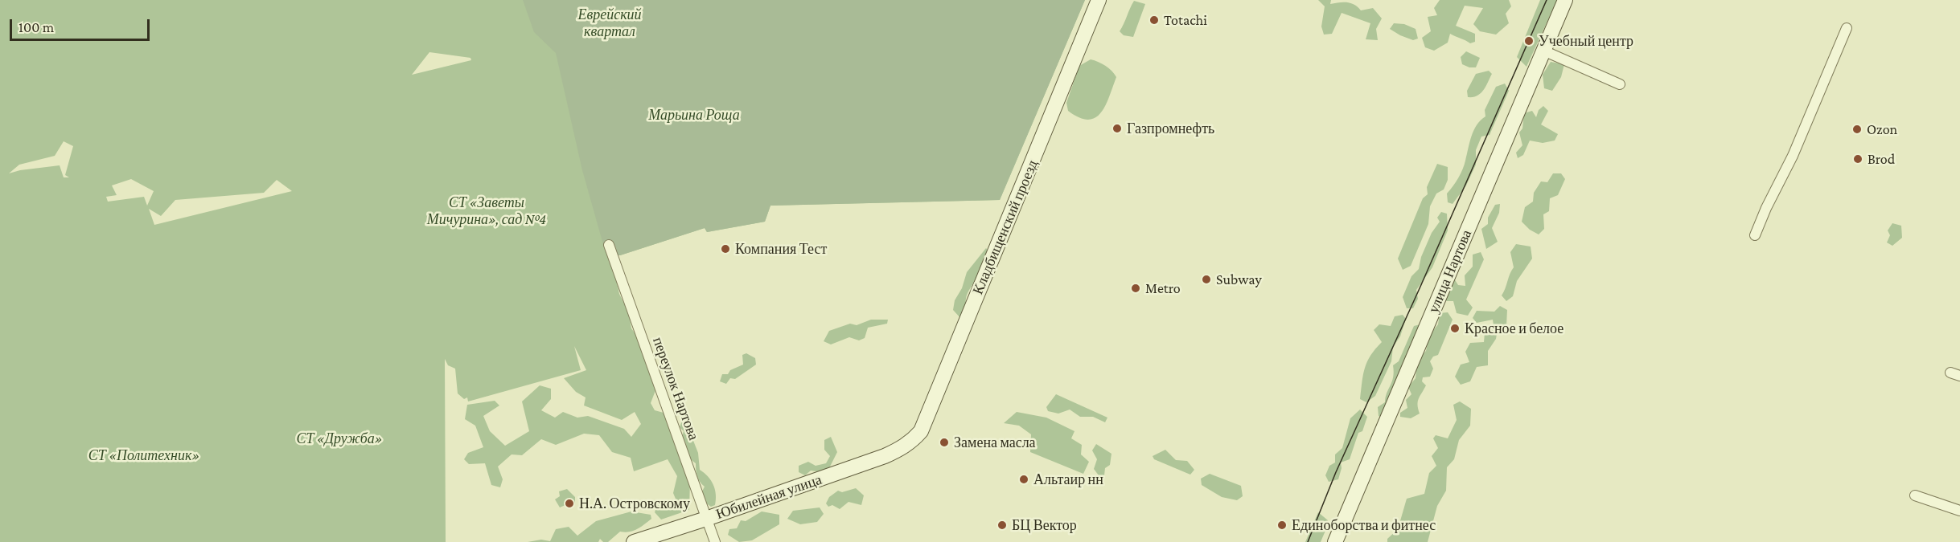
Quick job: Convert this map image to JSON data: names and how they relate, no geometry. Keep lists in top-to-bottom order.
{
  "streets": {
    "street": [
      "Кладбищенский проезд",
      "улица Нартова",
      "переулок Нартова",
      "Юбилейная улица"
    ]
  },
  "crossings": [
    ["Кладбищенский проезд", "Юбилейная улица"],
    ["переулок Нартова", "Юбилейная улица"]
  ],
  "parks": [
    "Еврейский квартал",
    "Марьина Роща",
    "СТ «Заветы Мичурина», сад №4",
    "СТ «Дружба»",
    "СТ «Политехник»"
  ],
  "places": [
    "Totachi",
    "Учебный центр",
    "Газпромнефть",
    "Ozon",
    "Brod",
    "Компания Тест",
    "Subway",
    "Metro",
    "Красное и белое",
    "Замена масла",
    "Альтаир нн",
    "Н.А. Островскому",
    "БЦ Вектор",
    "Единоборства и фитнес"
  ],
  "scale_bar": "100 m"
}
